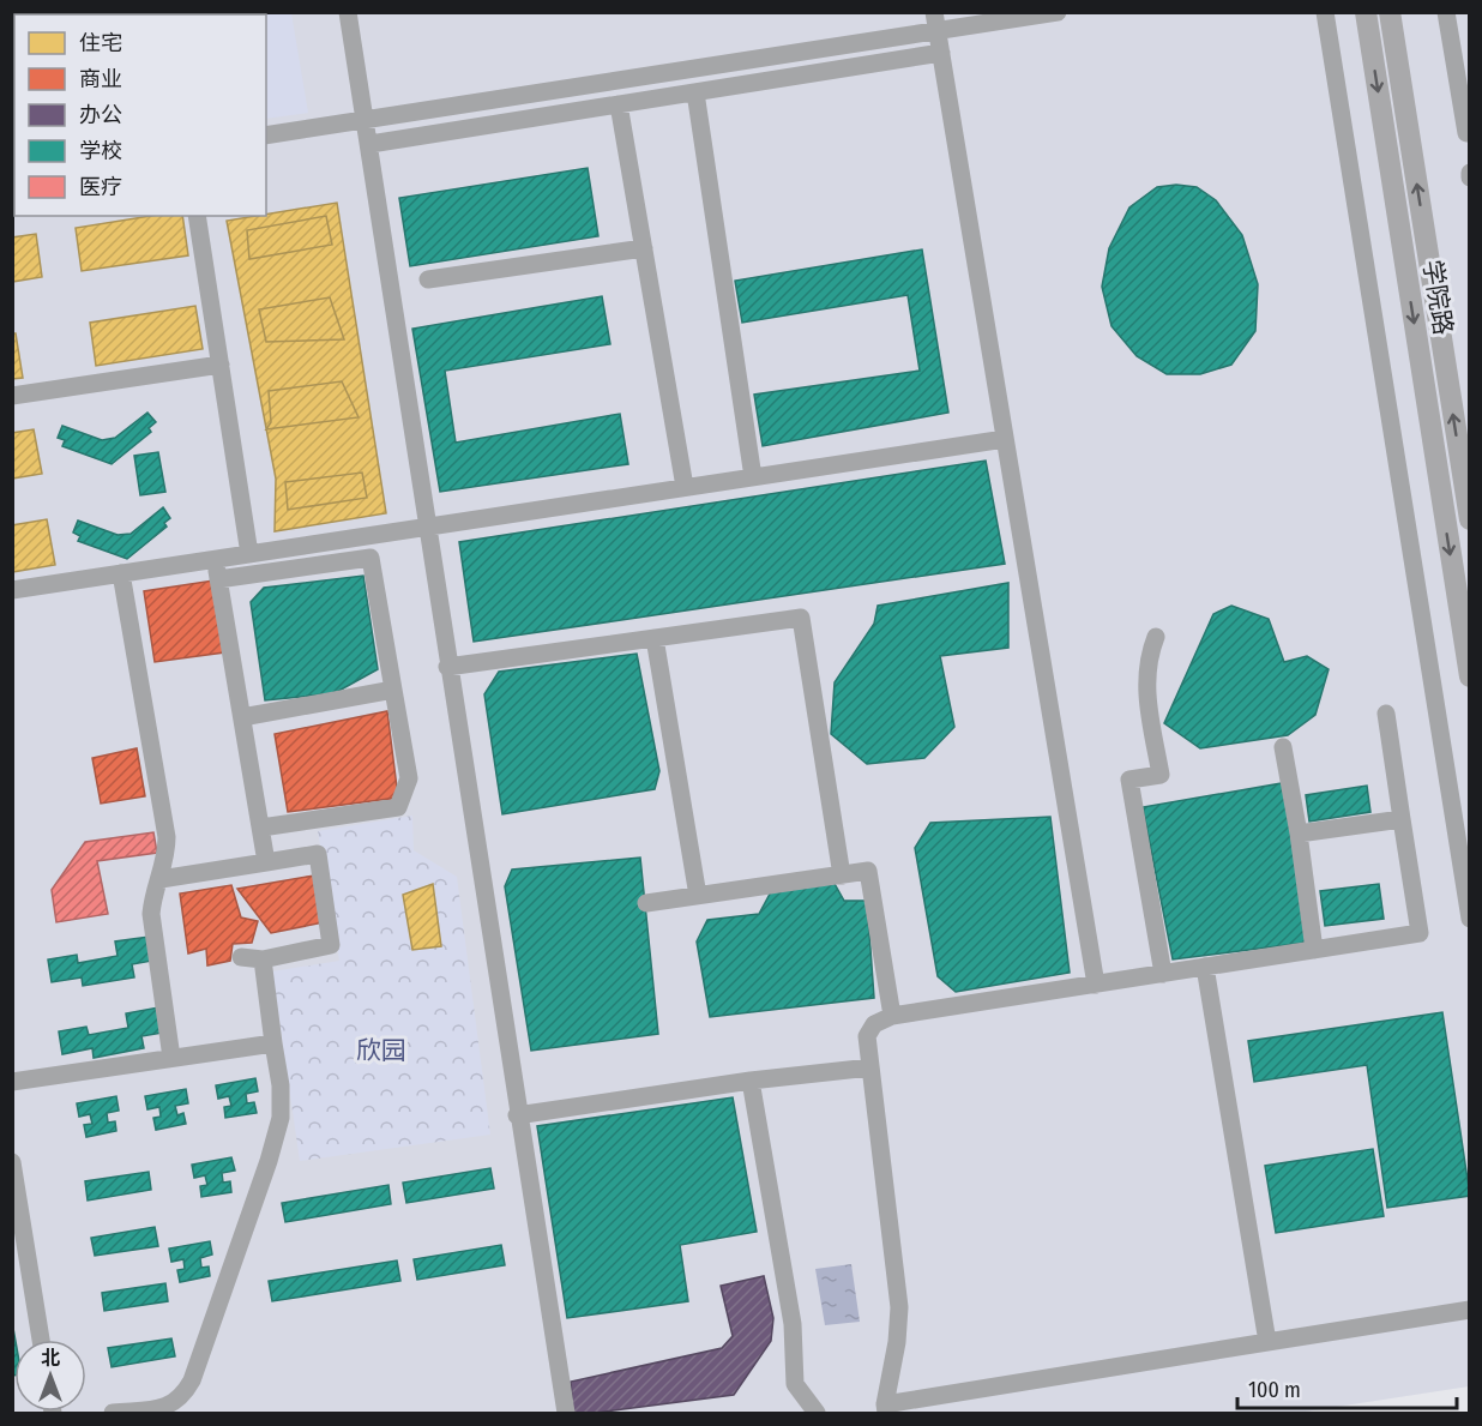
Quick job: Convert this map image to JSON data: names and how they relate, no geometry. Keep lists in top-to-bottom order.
{
  "streets": {
    "main road": ["学院路"]
  },
  "parks": ["欣园"],
  "legend": [
    "住宅",
    "商业",
    "办公",
    "学校",
    "医疗"
  ],
  "scale_bar": "100 m",
  "north": "top"
}
